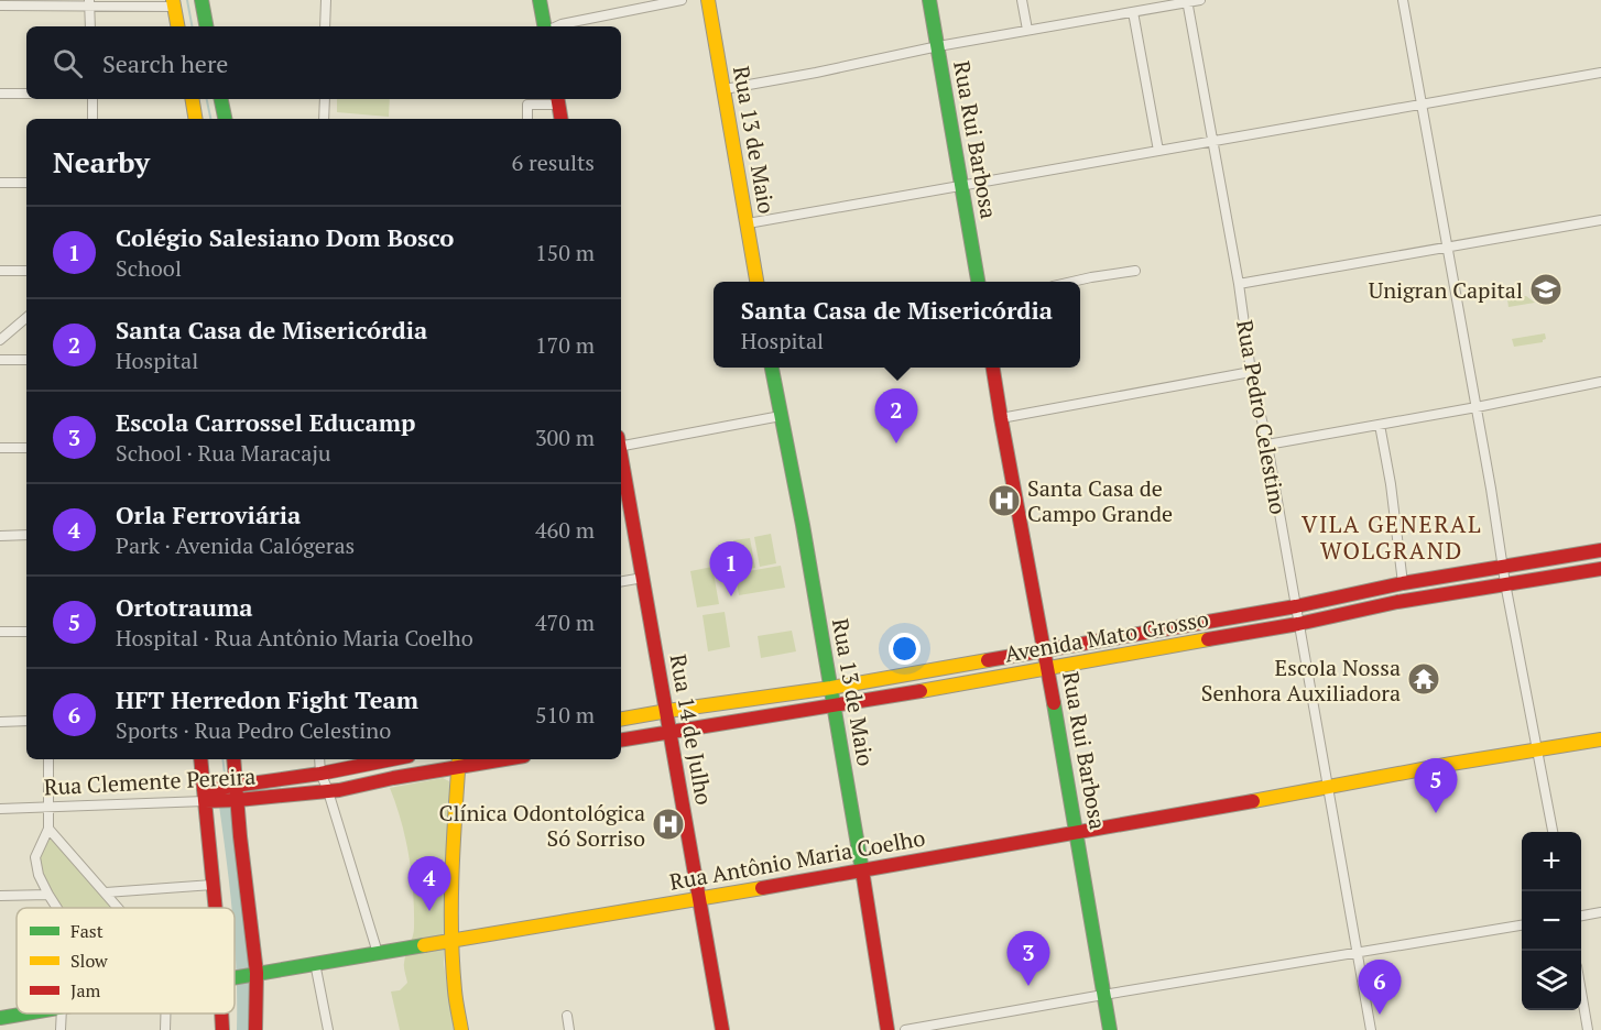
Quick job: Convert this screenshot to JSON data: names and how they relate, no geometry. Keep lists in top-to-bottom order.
{
  "streets": {
    "street": [
      "Rua 13 de Maio",
      "Rua Rui Barbosa",
      "Rua Pedro Celestino",
      "Avenida Mato Grosso",
      "Rua 14 de Julho",
      "Rua Clemente Pereira",
      "Rua Antônio Maria Coelho"
    ]
  },
  "crossings": [
    ["Rua 13 de Maio", "Avenida Mato Grosso"],
    ["Rua 13 de Maio", "Rua Antônio Maria Coelho"],
    ["Rua Rui Barbosa", "Avenida Mato Grosso"],
    ["Rua Rui Barbosa", "Rua Antônio Maria Coelho"],
    ["Rua Pedro Celestino", "Avenida Mato Grosso"],
    ["Rua Pedro Celestino", "Rua Antônio Maria Coelho"],
    ["Avenida Mato Grosso", "Rua 14 de Julho"],
    ["Rua 14 de Julho", "Rua Antônio Maria Coelho"]
  ],
  "districts": ["VILA GENERAL WOLGRAND"],
  "places": {
    "school or university": ["Unigran Capital"],
    "hospital": ["Santa Casa de Campo Grande", "Clínica Odontológica Só Sorriso"],
    "temple": ["Escola Nossa Senhora Auxiliadora"]
  },
  "legend": ["Fast", "Slow", "Jam"],
  "page": {
    "search": "Search here",
    "heading": ["Nearby", "6 results"],
    "list": [
      {
        "mark": "1",
        "name": "Colégio Salesiano Dom Bosco",
        "note": "School",
        "value": "150 m"
      },
      {
        "mark": "2",
        "name": "Santa Casa de Misericórdia",
        "note": "Hospital",
        "value": "170 m"
      },
      {
        "mark": "3",
        "name": "Escola Carrossel Educamp",
        "note": "School · Rua Maracaju",
        "value": "300 m"
      },
      {
        "mark": "4",
        "name": "Orla Ferroviária",
        "note": "Park · Avenida Calógeras",
        "value": "460 m"
      },
      {
        "mark": "5",
        "name": "Ortotrauma",
        "note": "Hospital · Rua Antônio Maria Coelho",
        "value": "470 m"
      },
      {
        "mark": "6",
        "name": "HFT Herredon Fight Team",
        "note": "Sports · Rua Pedro Celestino",
        "value": "510 m"
      }
    ],
    "popup": ["Santa Casa de Misericórdia", "Hospital"],
    "pins": [
      "2",
      "1",
      "5",
      "4",
      "3",
      "6"
    ],
    "map_buttons": ["+", "−"]
  }
}
